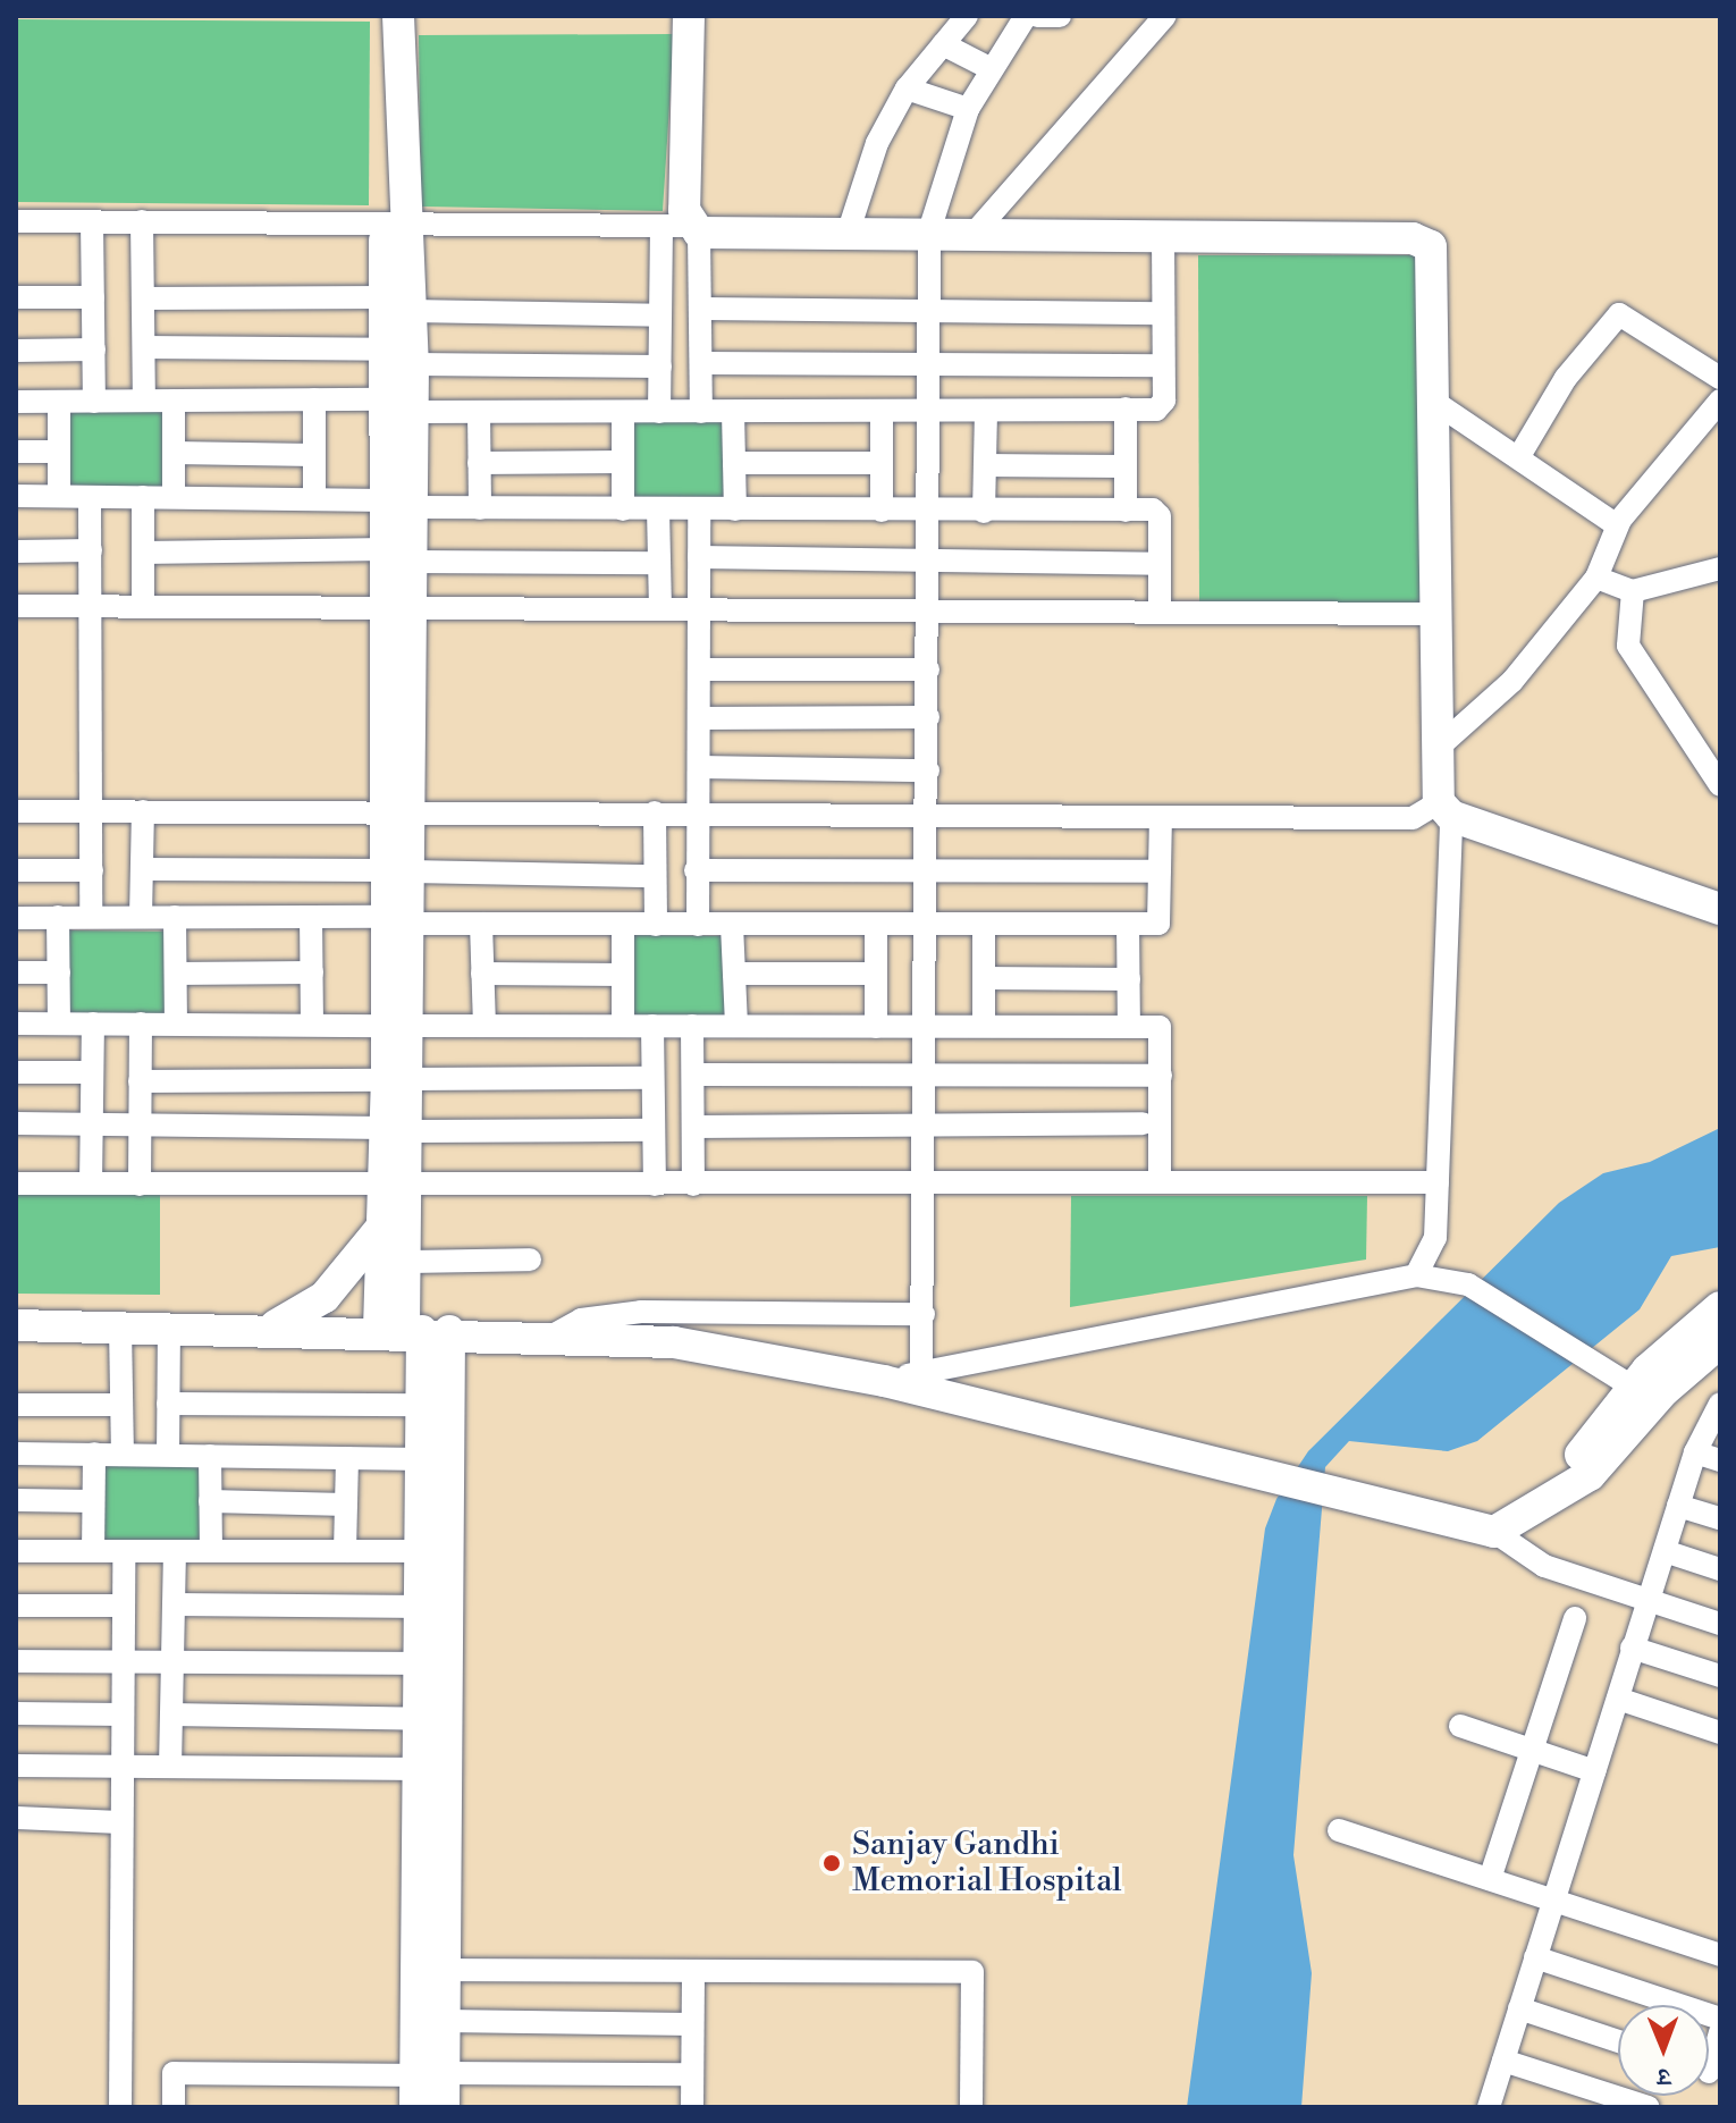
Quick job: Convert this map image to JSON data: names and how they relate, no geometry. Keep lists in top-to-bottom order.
{
  "places": ["Sanjay Gandhi Memorial Hospital"],
  "north": "bottom"
}
